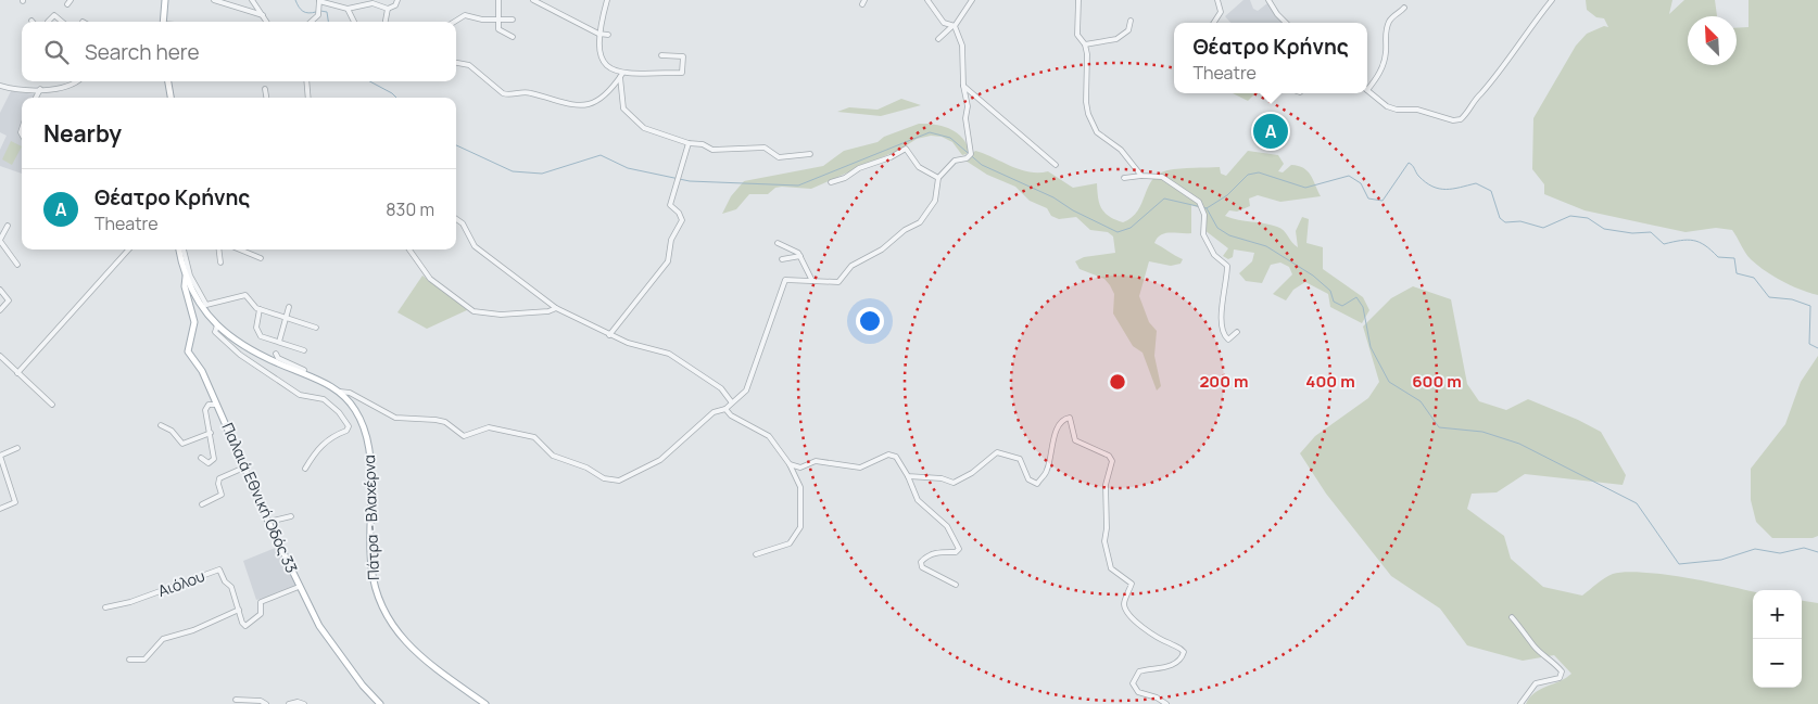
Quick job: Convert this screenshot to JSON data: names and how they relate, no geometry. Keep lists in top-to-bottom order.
{
  "streets": {
    "main road": ["Παλαιά Εθνική Οδός 33", "Πάτρα - Βλαχέρνα"],
    "street": ["Αιόλου"]
  },
  "crossings": [
    ["Παλαιά Εθνική Οδός 33", "Πάτρα - Βλαχέρνα"]
  ],
  "north": "top left",
  "page": {
    "search": "Search here",
    "popup": ["Θέατρο Κρήνης", "Theatre"],
    "heading": "Nearby",
    "pins": "A",
    "list": [
      {
        "mark": "A",
        "name": "Θέατρο Κρήνης",
        "note": "Theatre",
        "value": "830 m"
      }
    ],
    "map_buttons": ["+", "−"]
  },
  "rings": ["200 m", "400 m", "600 m"]
}
